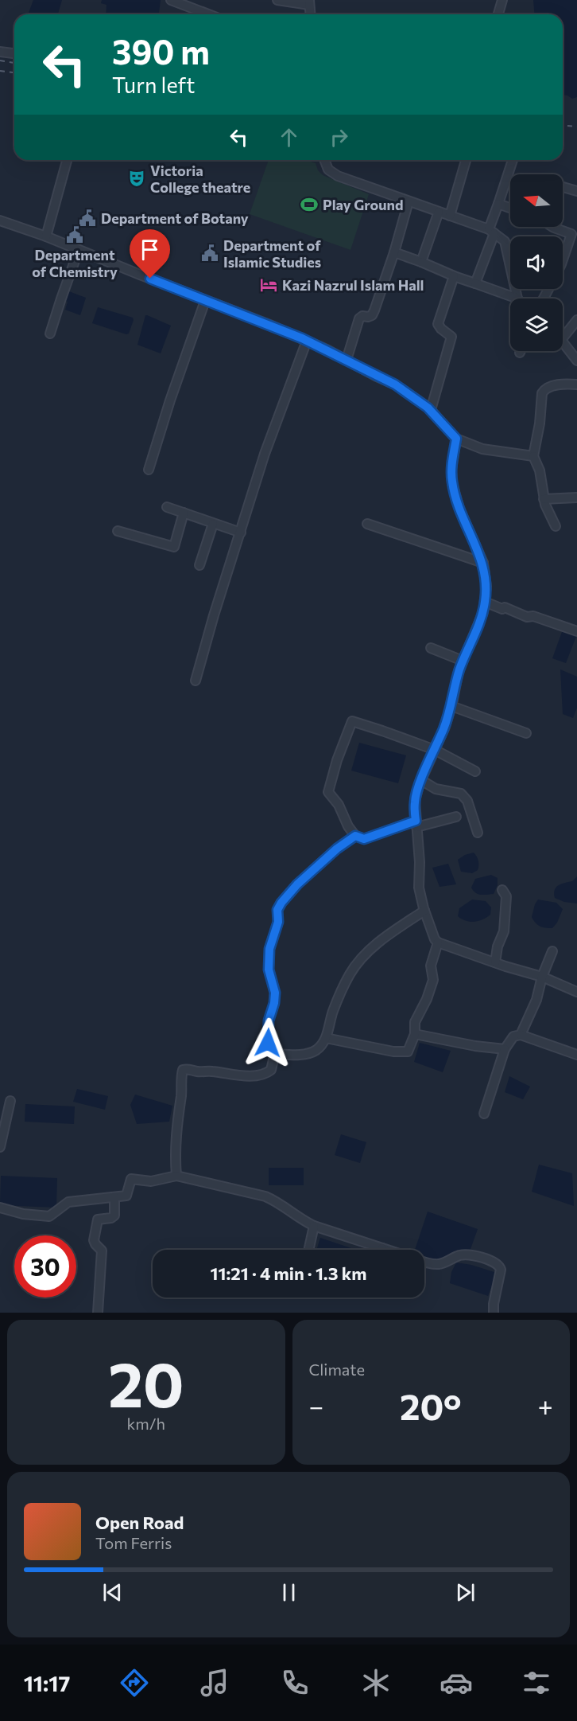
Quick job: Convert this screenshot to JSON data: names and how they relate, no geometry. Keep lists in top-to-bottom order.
{
  "places": {
    "theatre": ["Victoria College theatre"],
    "sports": ["Play Ground"],
    "public building": ["Department of Botany", "Department of Chemistry", "Department of Islamic Studies"],
    "hotel": ["Kazi Nazrul Islam Hall"]
  },
  "north": "left",
  "page": {
    "turn": ["390 m", "Turn left"],
    "limit": "30",
    "trip": "11:21 · 4 min · 1.3 km",
    "tile": [
      ["20", "km/h"],
      "Climate"
    ],
    "heat": ["−", "20°", "+"],
    "song": ["Open Road", "Tom Ferris"],
    "tabs": "11:17"
  }
}
